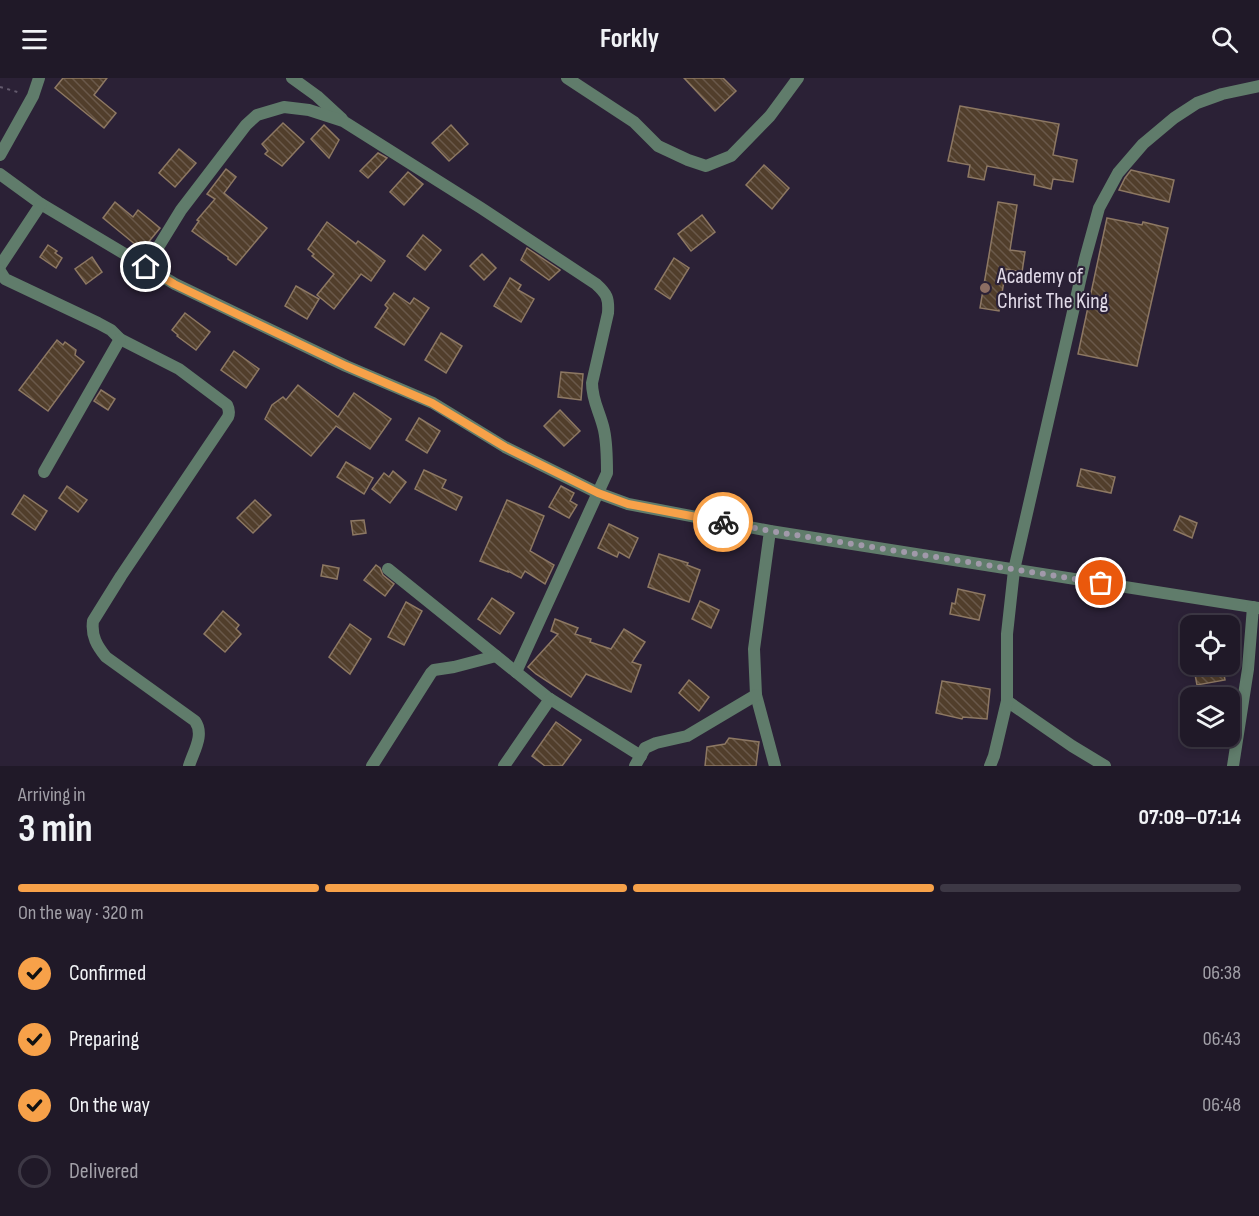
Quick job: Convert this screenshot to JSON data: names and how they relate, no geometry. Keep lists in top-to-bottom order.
{
  "places": ["Academy of Christ The King"],
  "page": {
    "header": "Forkly",
    "heading": ["3 min", "Arriving in", "07:09–07:14"],
    "bar": "On the way · 320 m",
    "list": [
      ["Confirmed", "06:38"],
      ["Preparing", "06:43"],
      ["On the way", "06:48"],
      "Delivered"
    ]
  }
}
